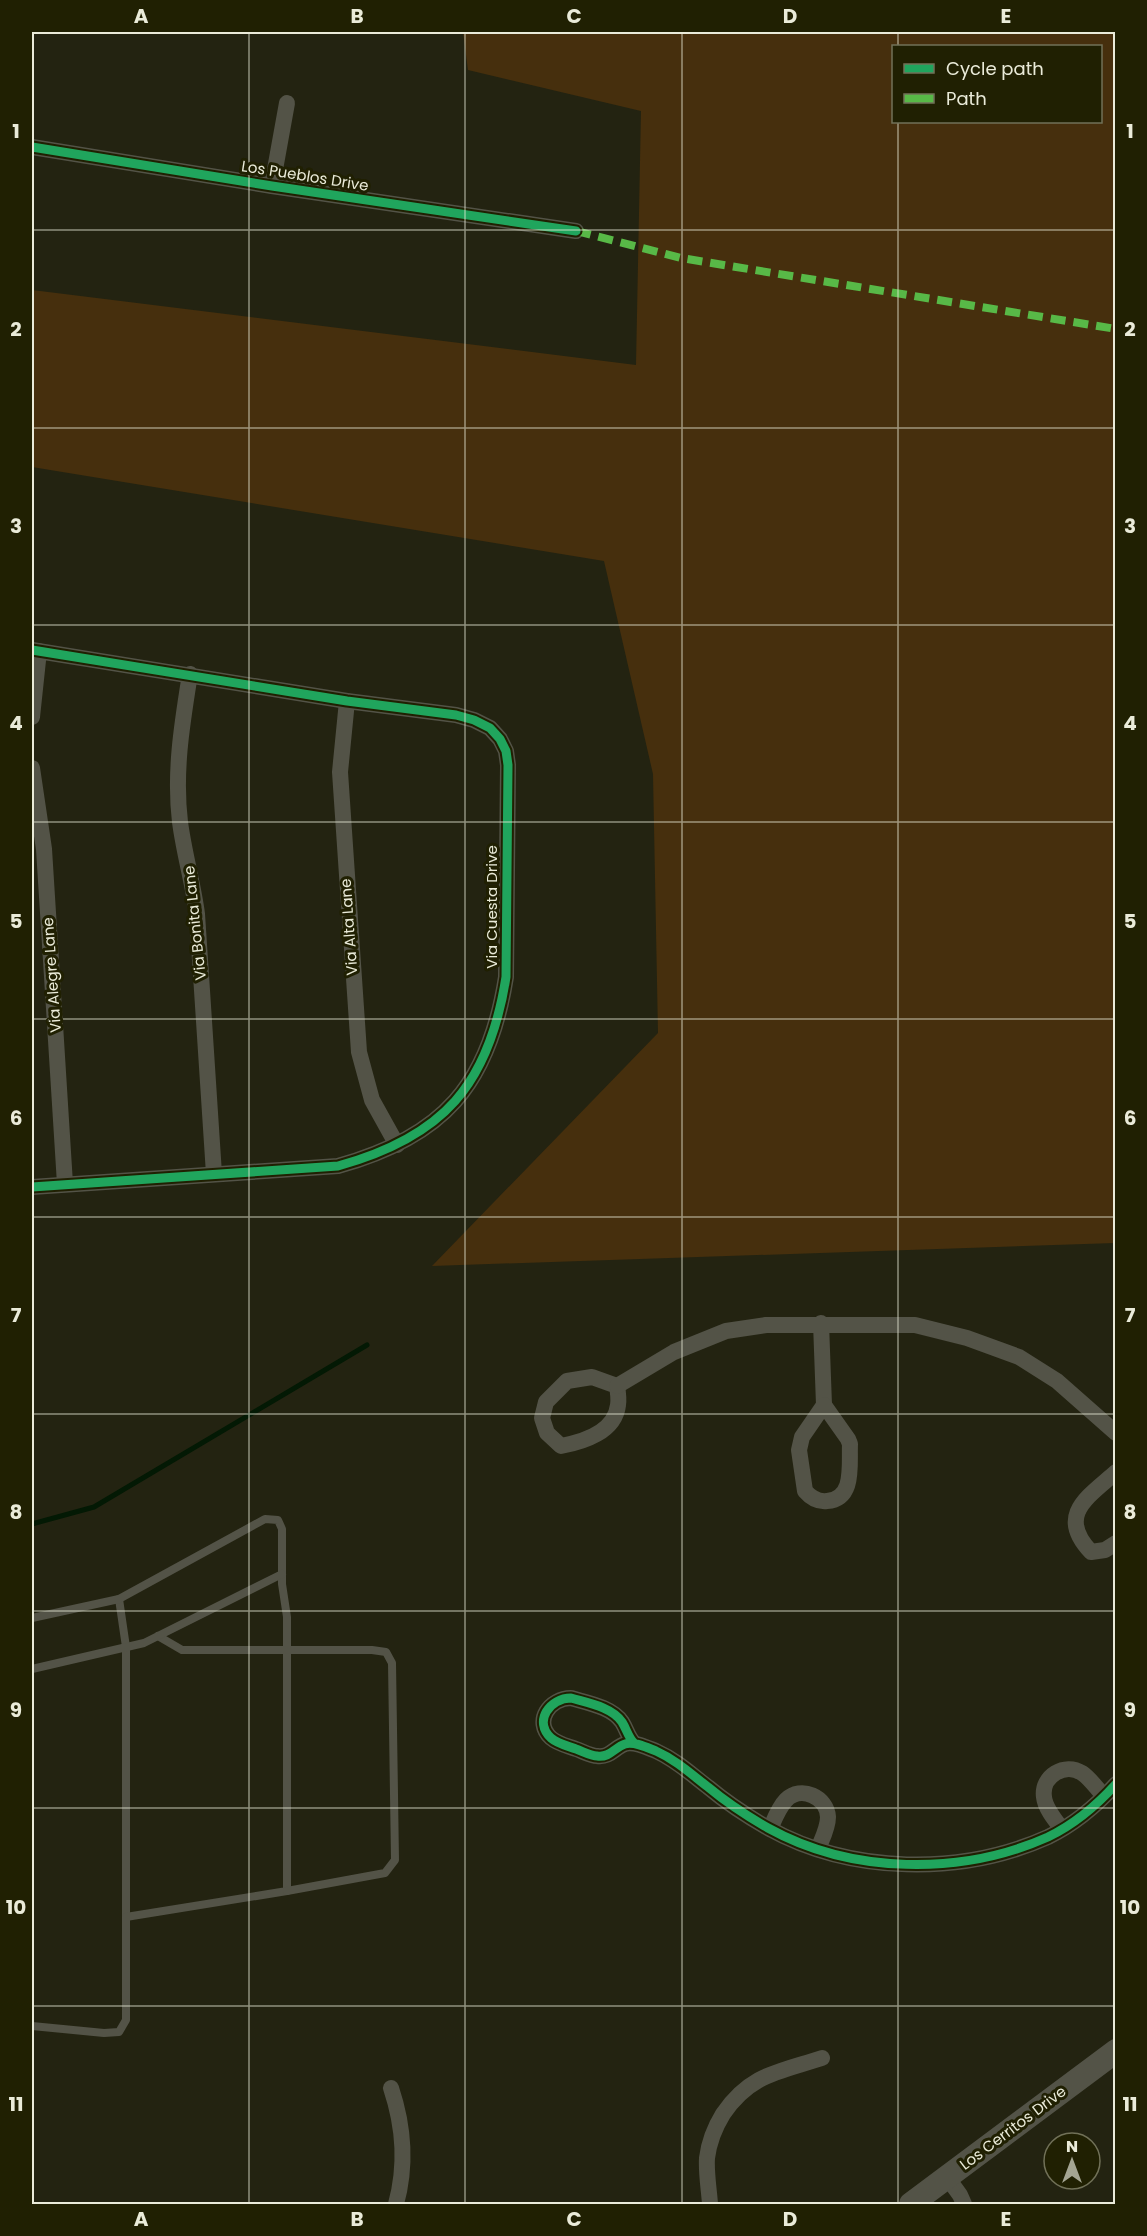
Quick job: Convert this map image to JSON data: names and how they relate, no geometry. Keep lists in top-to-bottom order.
{
  "streets": {
    "street": [
      "Los Pueblos Drive",
      "Via Cuesta Drive",
      "Via Bonita Lane",
      "Via Alta Lane",
      "Via Alegre Lane",
      "Los Cerritos Drive"
    ]
  },
  "crossings": [
    ["Via Cuesta Drive", "Via Bonita Lane"],
    ["Via Cuesta Drive", "Via Alta Lane"],
    ["Via Cuesta Drive", "Via Alegre Lane"]
  ],
  "legend": ["Cycle path", "Path"],
  "north": "top",
  "grid": {
    "columns": [
      "A",
      "B",
      "C",
      "D",
      "E"
    ],
    "rows": [
      "1",
      "2",
      "3",
      "4",
      "5",
      "6",
      "7",
      "8",
      "9",
      "10",
      "11"
    ]
  }
}
